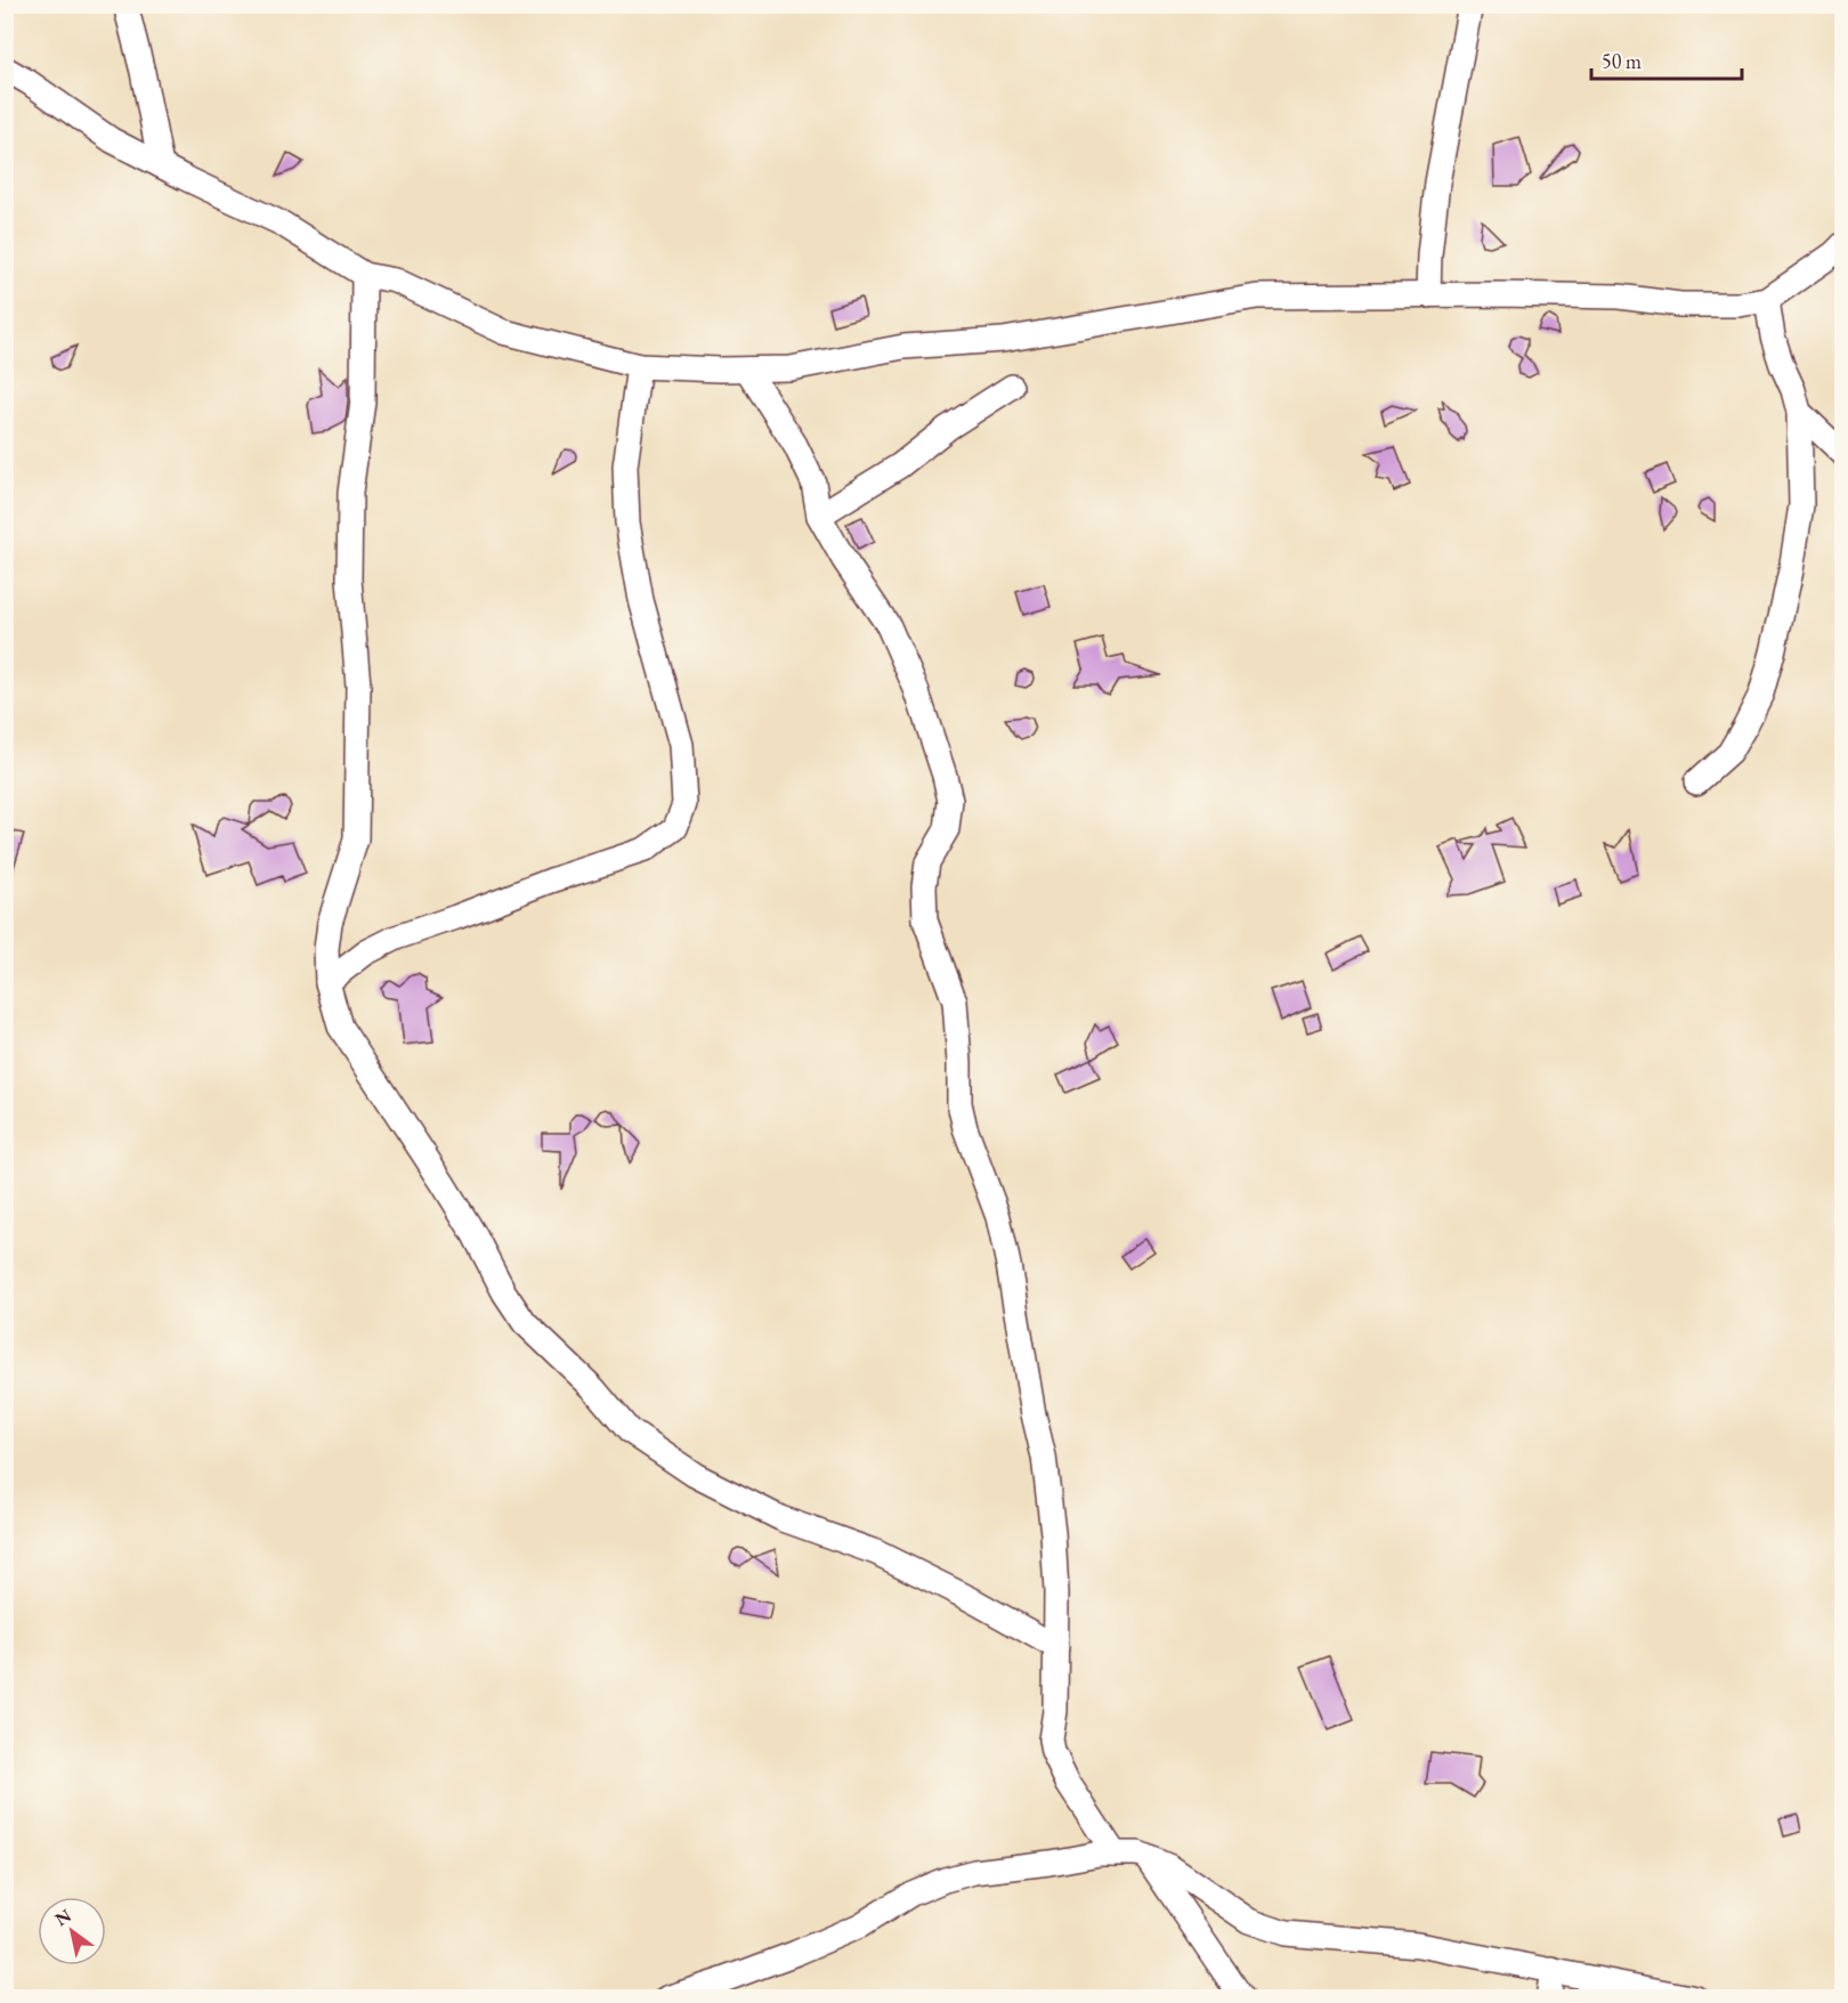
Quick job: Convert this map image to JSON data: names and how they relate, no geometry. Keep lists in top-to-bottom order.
{
  "scale_bar": "50 m",
  "north": "top left"
}
